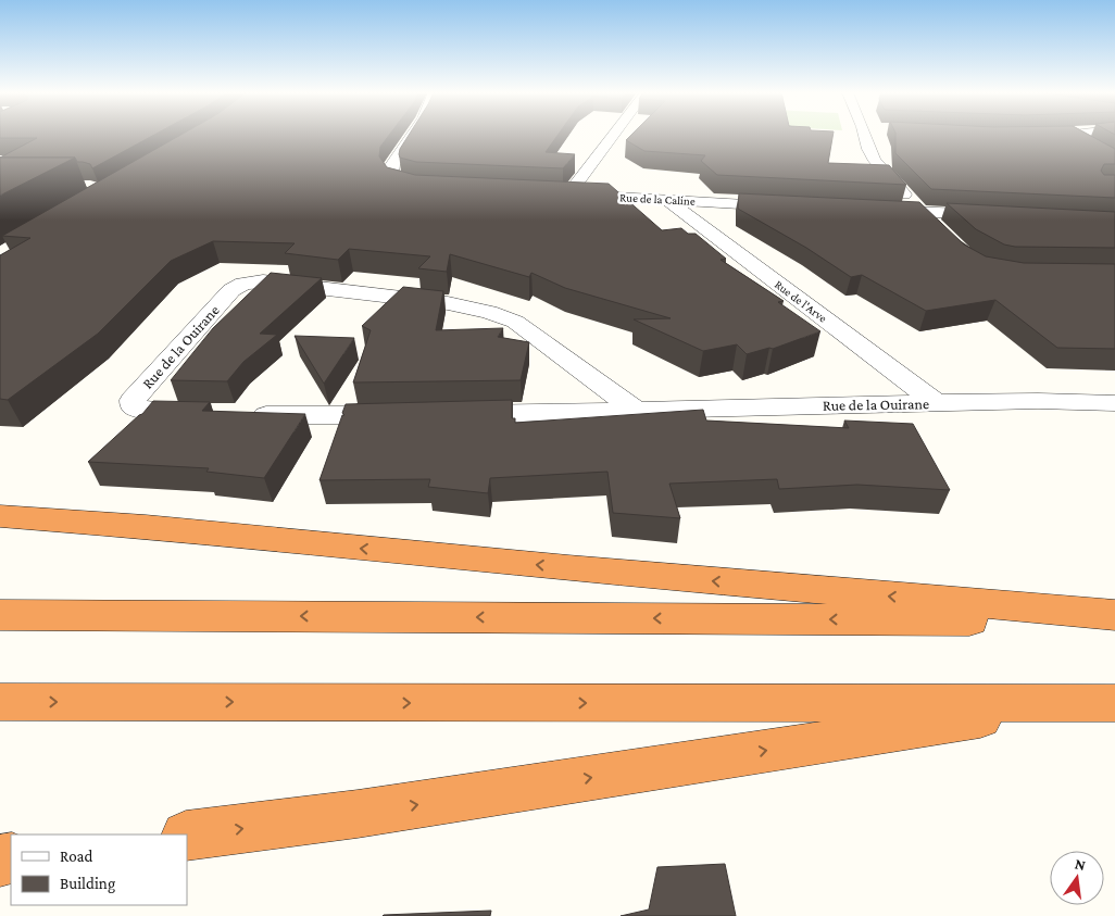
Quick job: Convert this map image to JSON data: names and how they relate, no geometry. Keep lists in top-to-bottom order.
{
  "streets": {
    "street": ["Rue de la Caline", "Rue de l'Arve", "Rue de la Ouirane"]
  },
  "crossings": [
    ["Rue de la Caline", "Rue de l'Arve"],
    ["Rue de l'Arve", "Rue de la Ouirane"]
  ],
  "legend": ["Road", "Building"],
  "north": "top"
}
